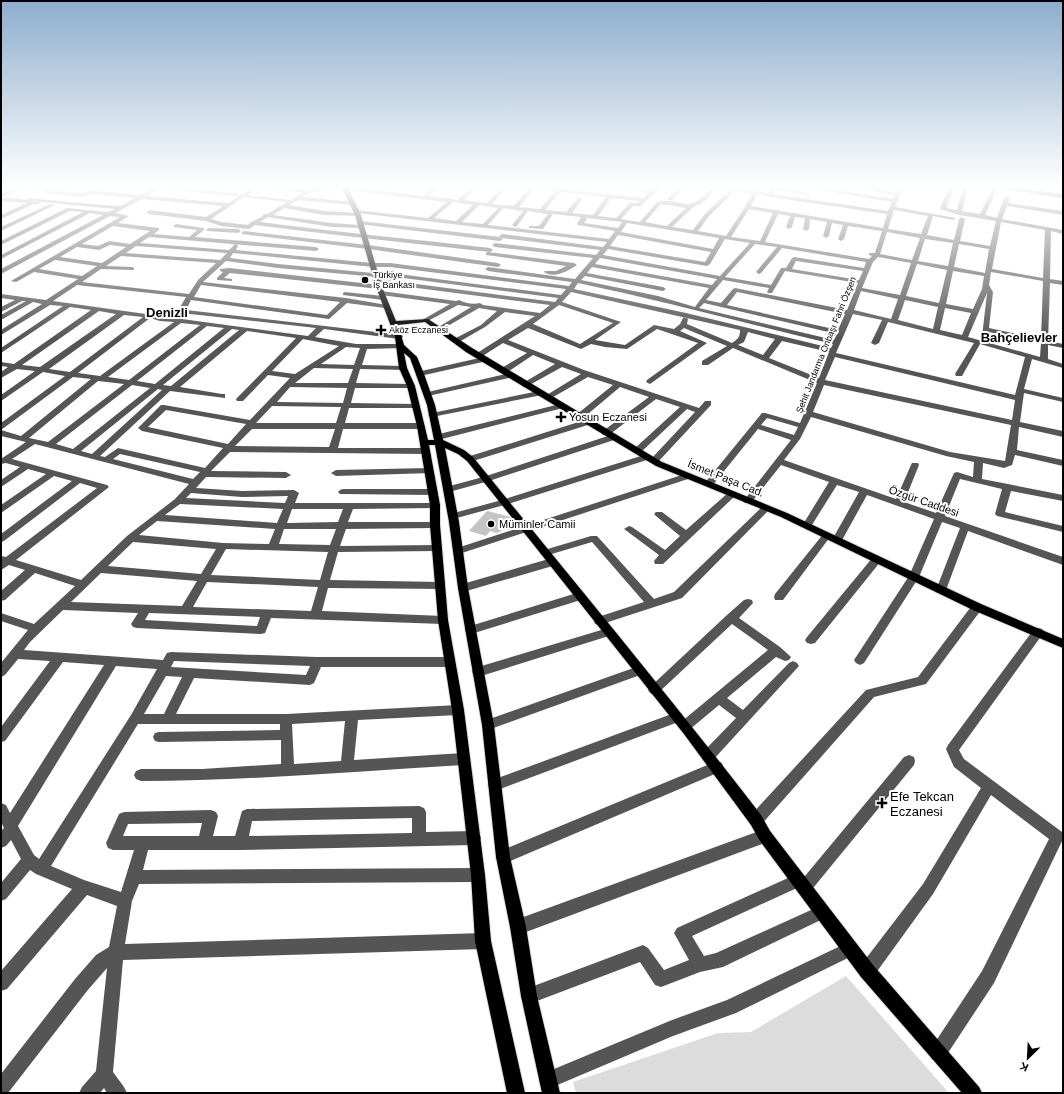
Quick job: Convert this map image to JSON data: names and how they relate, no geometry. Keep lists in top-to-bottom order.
{
  "streets": {
    "main road": ["İsmet Paşa Cad."],
    "street": ["Şehit Jandarma Onbaşı Fahri Özşen", "Özgür Caddesi"]
  },
  "crossings": [
    ["Şehit Jandarma Onbaşı Fahri Özşen", "İsmet Paşa Cad."],
    ["Şehit Jandarma Onbaşı Fahri Özşen", "Özgür Caddesi"]
  ],
  "districts": ["Denizli", "Bahçelievler"],
  "places": {
    "other": ["Türkiye İş Bankası", "Müminler Camii"],
    "health": ["Aköz Eczanesi", "Yosun Eczanesi", "Efe Tekcan Eczanesi"]
  },
  "north": "bottom left"
}
